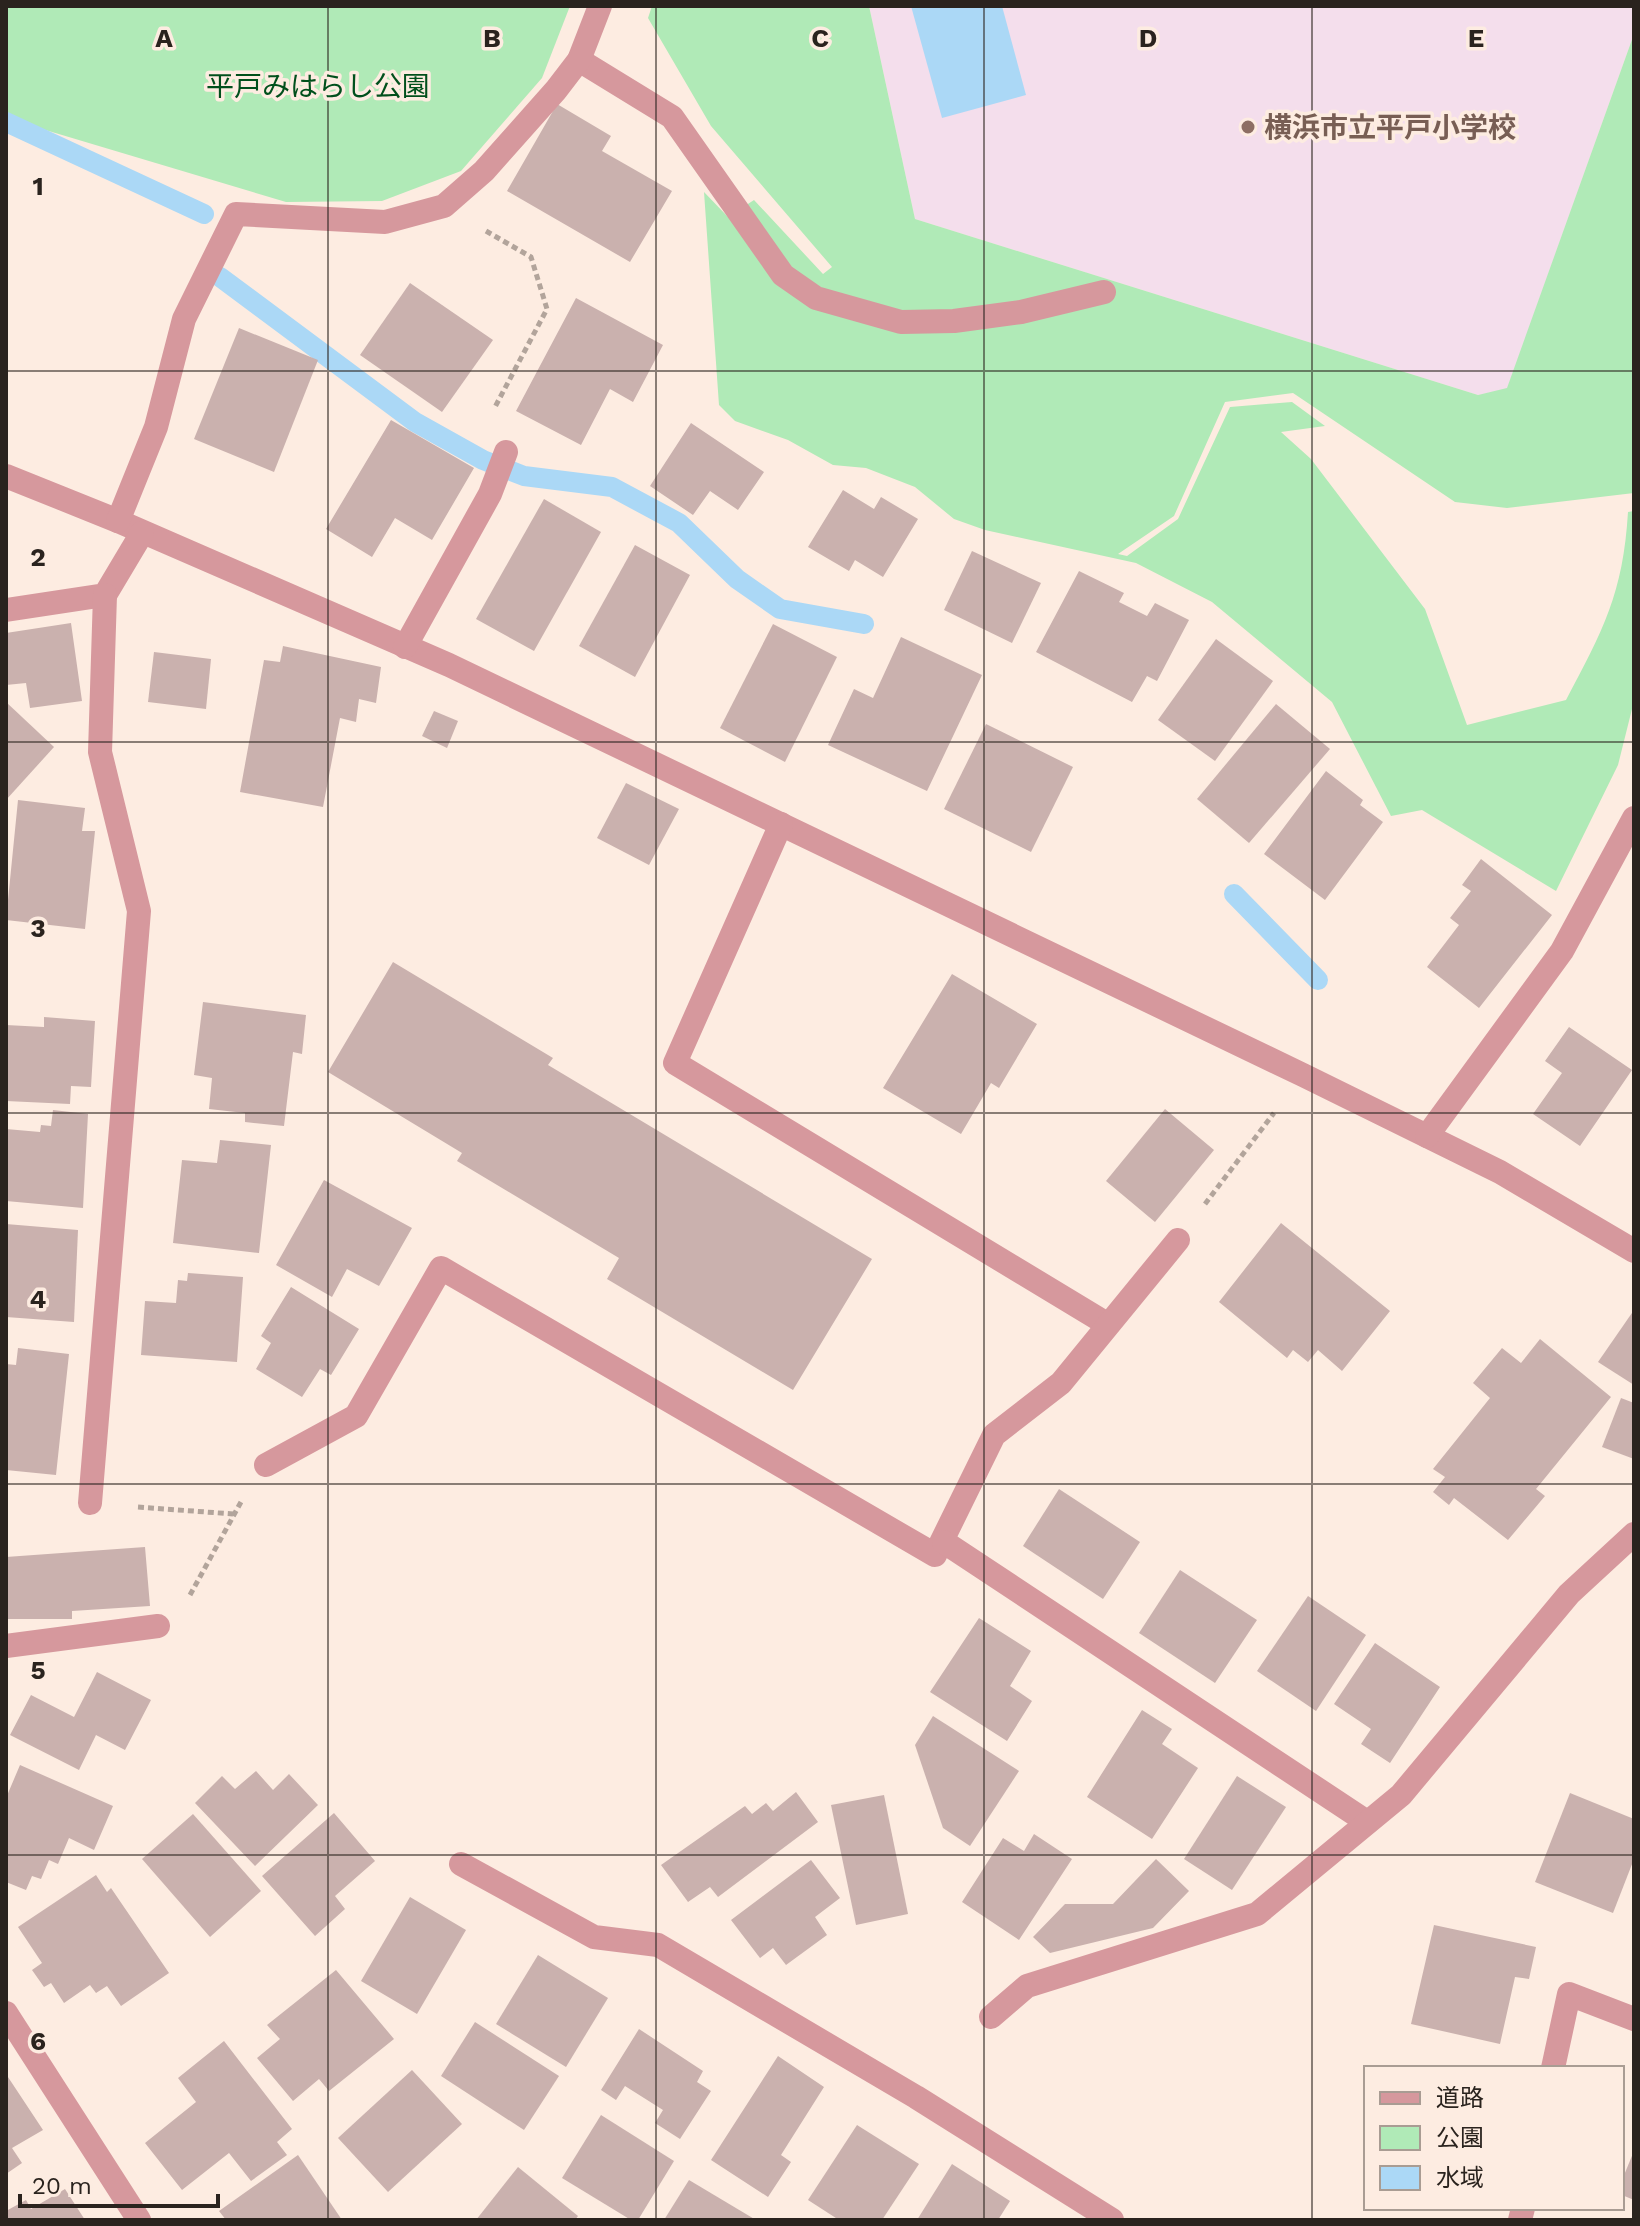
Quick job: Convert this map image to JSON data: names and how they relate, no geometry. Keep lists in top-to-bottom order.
{
  "parks": ["平戸みはらし公園"],
  "places": ["横浜市立平戸小学校"],
  "legend": ["道路", "公園", "水域"],
  "scale_bar": "20 m",
  "grid": {
    "columns": [
      "A",
      "B",
      "C",
      "D",
      "E"
    ],
    "rows": [
      "1",
      "2",
      "3",
      "4",
      "5",
      "6"
    ]
  }
}
